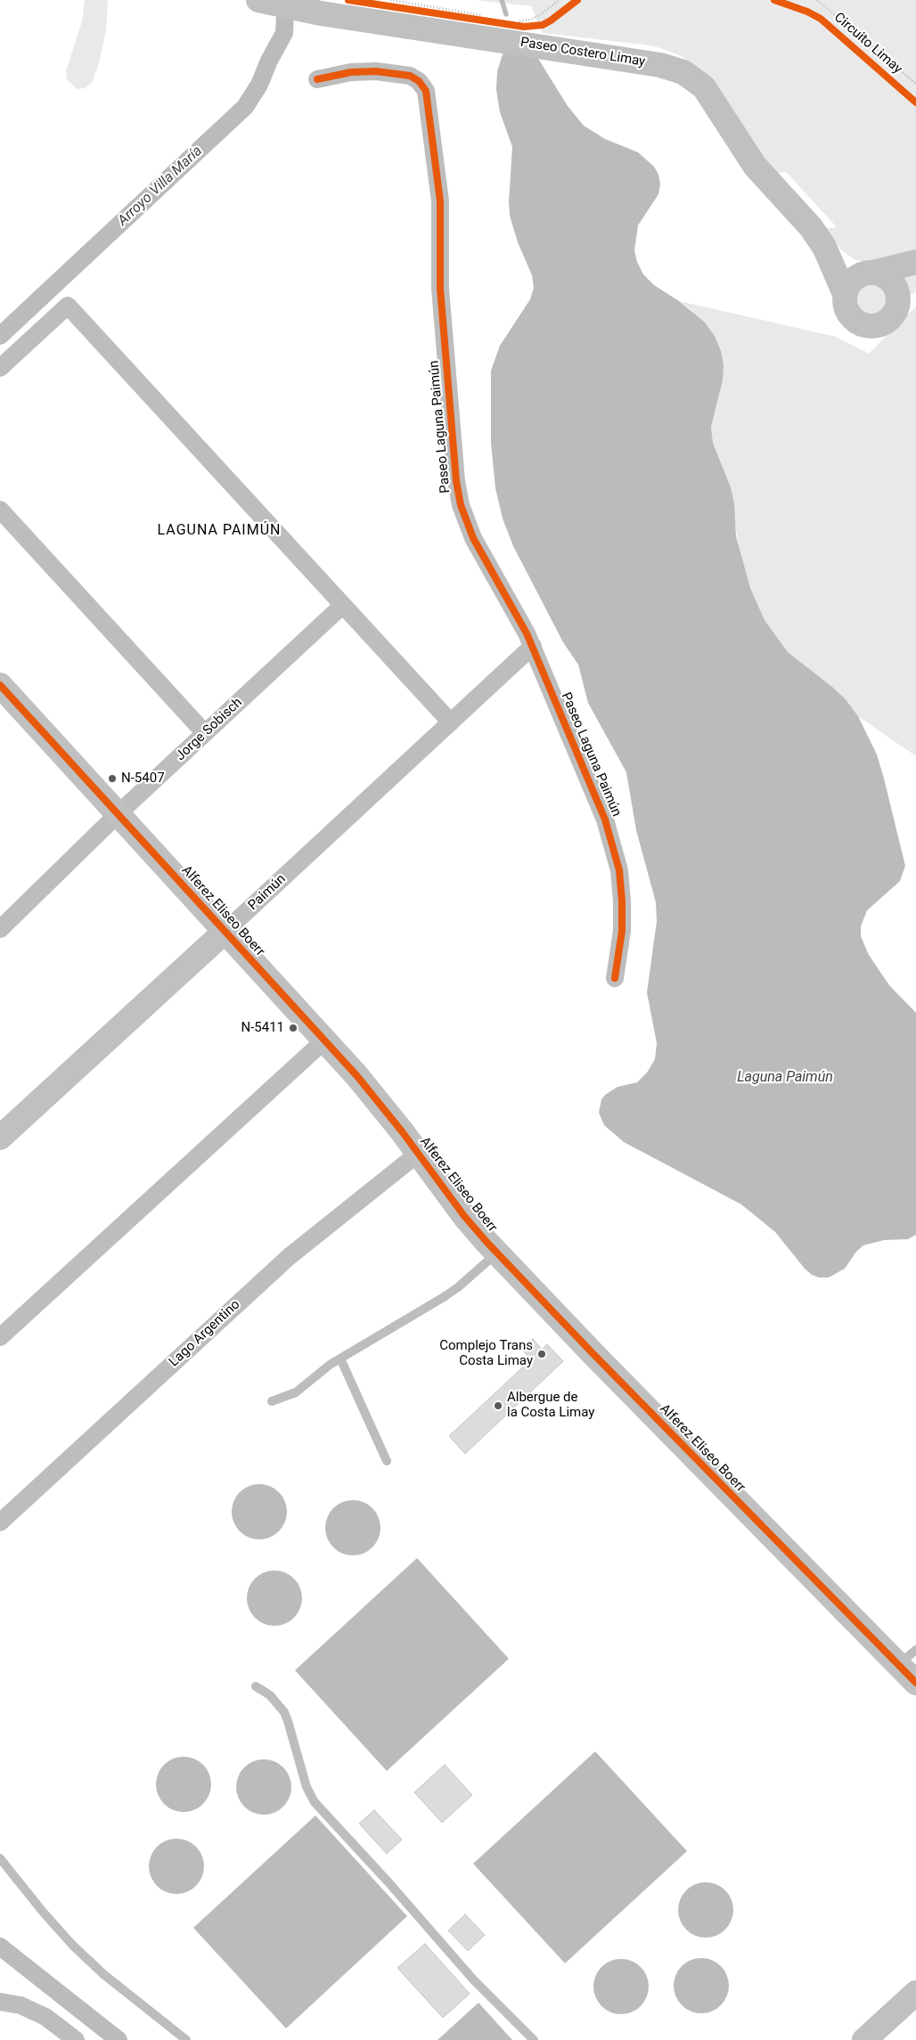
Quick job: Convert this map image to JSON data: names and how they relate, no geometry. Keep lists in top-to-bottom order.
{
  "streets": {
    "street": [
      "Paseo Costero Limay",
      "Paseo Laguna Paimún",
      "Jorge Sobisch",
      "Paimún",
      "Alferez Eliseo Boerr",
      "Lago Argentino"
    ],
    "cycle path": ["Circuito Limay"]
  },
  "crossings": [
    ["Paseo Laguna Paimún", "Paimún"],
    ["Jorge Sobisch", "Alferez Eliseo Boerr"],
    ["Paimún", "Alferez Eliseo Boerr"],
    ["Alferez Eliseo Boerr", "Lago Argentino"]
  ],
  "districts": ["LAGUNA PAIMÚN"],
  "water": ["Arroyo Villa María", "Laguna Paimún"],
  "places": [
    "N-5407",
    "N-5411",
    "Complejo Trans Costa Limay",
    "Albergue de la Costa Limay"
  ]
}
